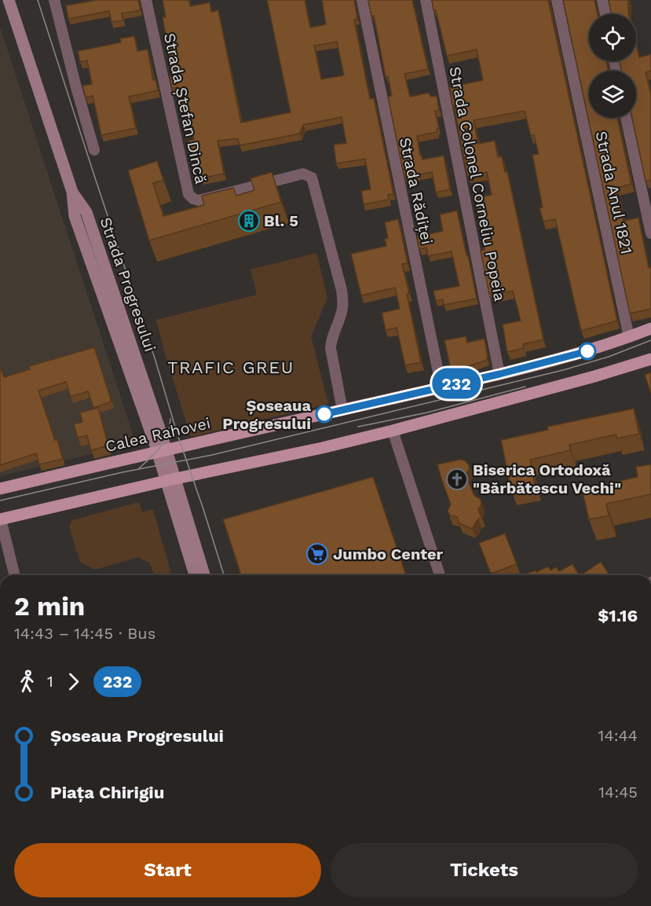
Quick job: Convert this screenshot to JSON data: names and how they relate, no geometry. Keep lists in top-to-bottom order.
{
  "streets": {
    "main road": ["Strada Progresului", "Calea Rahovei"],
    "street": [
      "Strada Ștefan Dincă",
      "Strada Colonel Corneliu Popeia",
      "Strada Rădiței",
      "Strada Anul 1821"
    ]
  },
  "crossings": [
    ["Strada Ștefan Dincă", "Calea Rahovei"],
    ["Strada Colonel Corneliu Popeia", "Calea Rahovei"],
    ["Strada Rădiței", "Calea Rahovei"],
    ["Strada Anul 1821", "Calea Rahovei"],
    ["Strada Progresului", "Calea Rahovei"]
  ],
  "districts": ["TRAFIC GREU"],
  "places": {
    "building": ["Bl. 5"],
    "other": ["Șoseaua Progresului"],
    "church": ["Biserica Ortodoxă \"Bărbătescu Vechi\""],
    "supermarket": ["Jumbo Center"]
  },
  "lines": ["bus line 232"],
  "page": {
    "on_map": "232",
    "heading": ["2 min", "14:43 – 14:45 · Bus", "$1.16"],
    "legs": ["1", "232"],
    "list": [
      {
        "name": "Șoseaua Progresului",
        "value": "14:44"
      },
      {
        "name": "Piața Chirigiu",
        "value": "14:45"
      }
    ],
    "buttons": ["Start", "Tickets"]
  }
}
